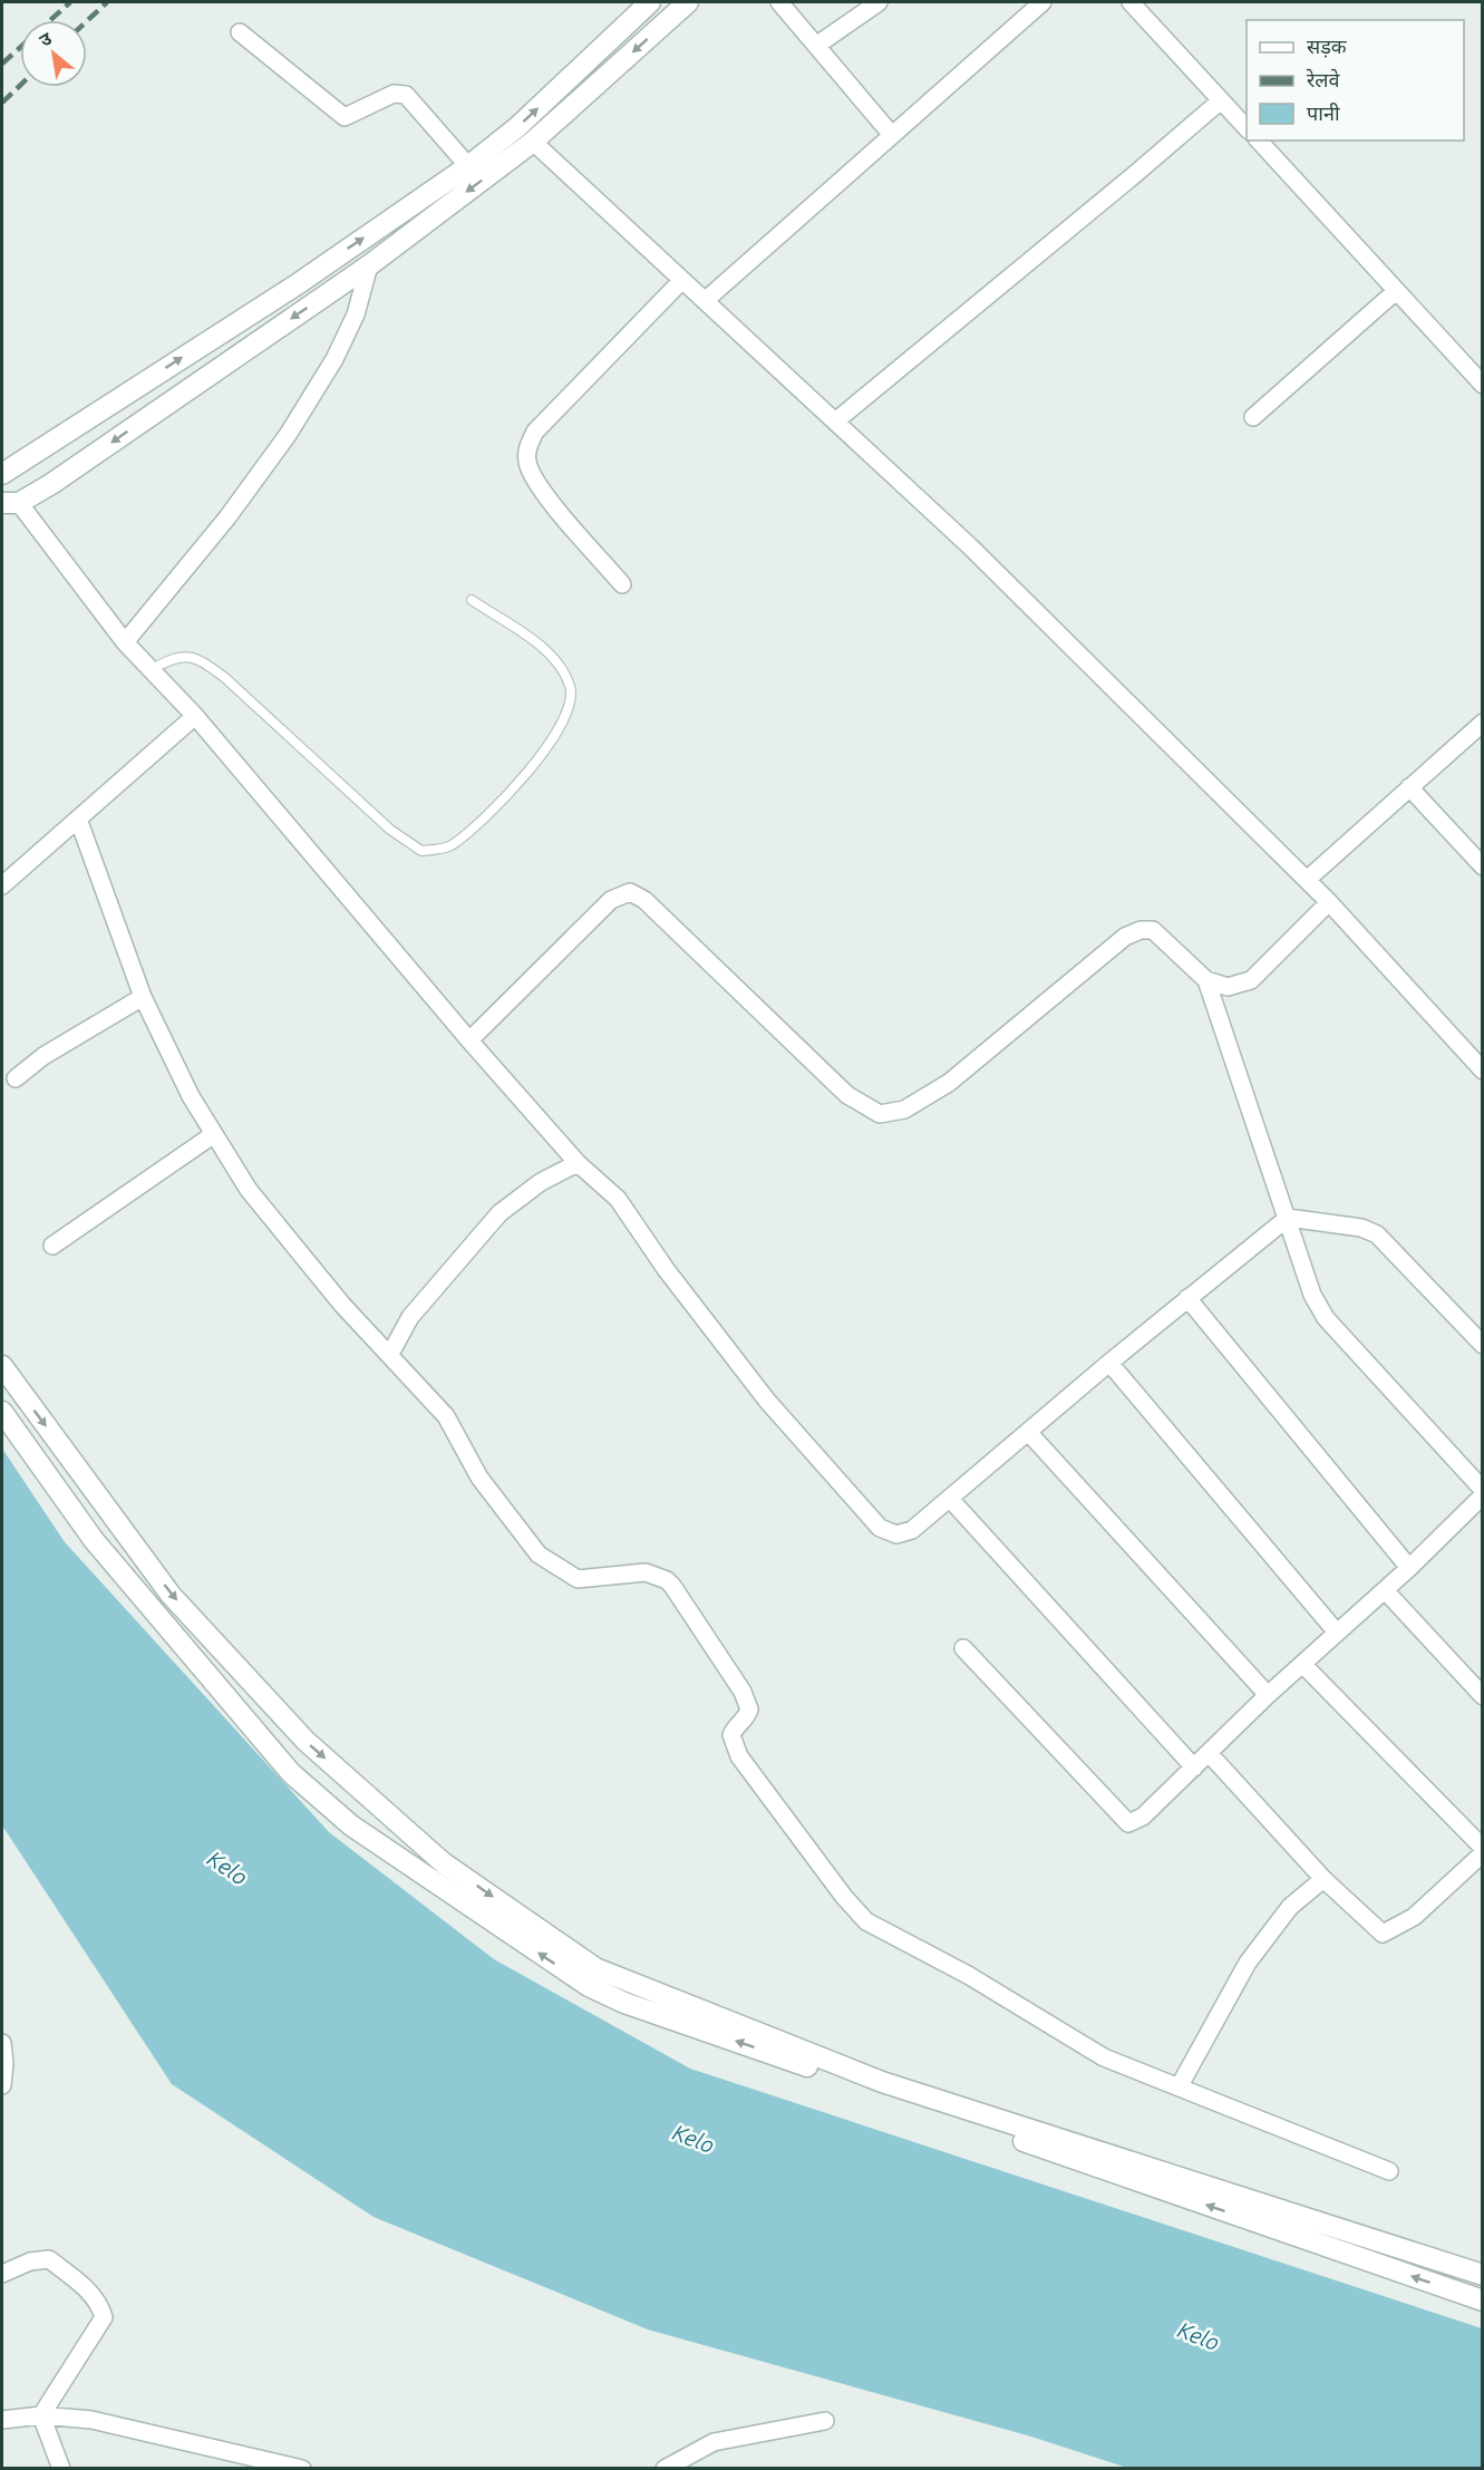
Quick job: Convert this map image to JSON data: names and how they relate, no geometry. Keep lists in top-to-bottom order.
{
  "water": ["Kelo"],
  "legend": ["सड़क", "रेलवे", "पानी"],
  "north": "top left"
}
